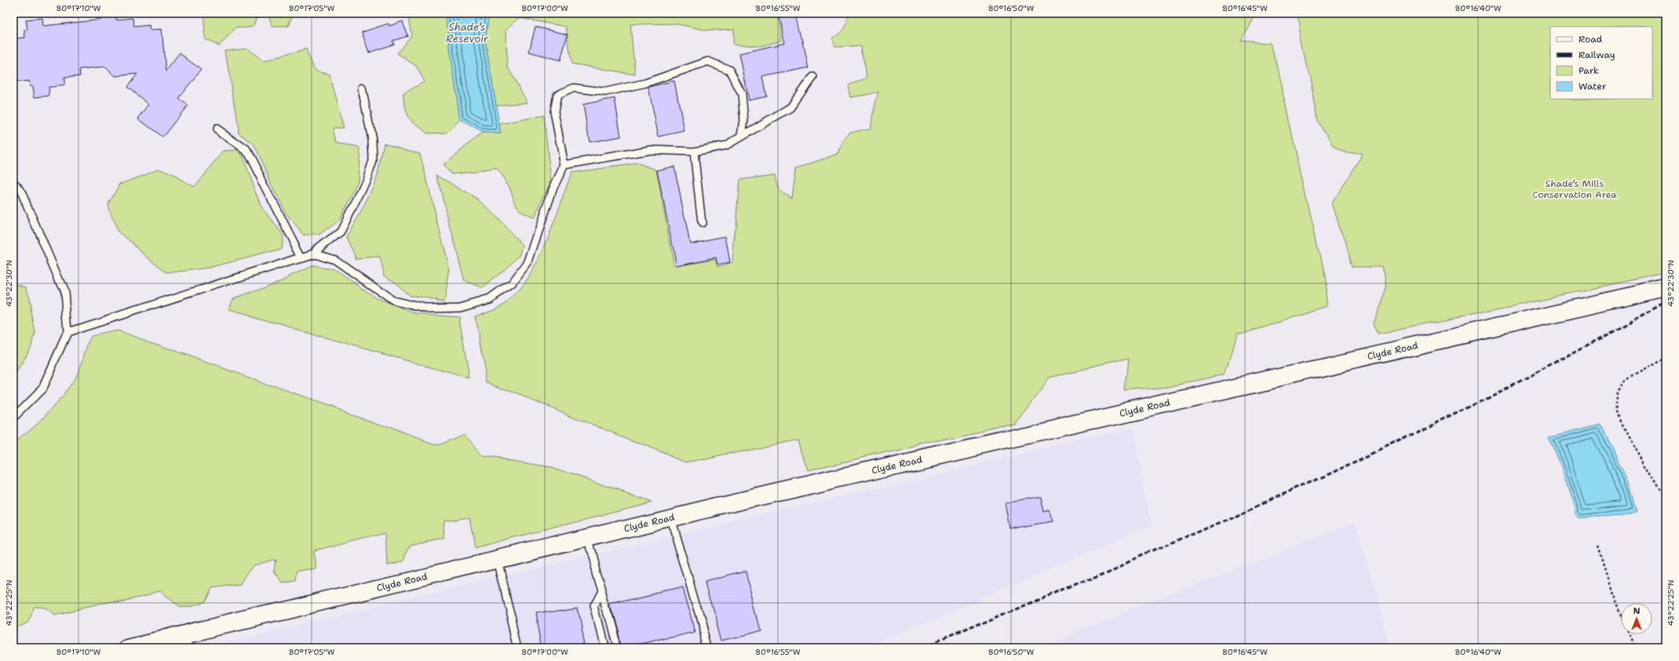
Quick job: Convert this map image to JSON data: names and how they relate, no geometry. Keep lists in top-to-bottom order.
{
  "streets": {
    "main road": ["Clyde Road"]
  },
  "water": ["Shade’s Resevoir"],
  "parks": ["Shade’s Mills Conservation Area"],
  "legend": [
    "Road",
    "Railway",
    "Park",
    "Water"
  ],
  "north": "top",
  "coordinates": [
    "80°17'10\"W",
    "80°17'05\"W",
    "80°17'00\"W",
    "80°16'55\"W",
    "80°16'50\"W",
    "80°16'45\"W",
    "80°16'40\"W",
    "43°22'30\"N",
    "43°22'25\"N"
  ]
}
